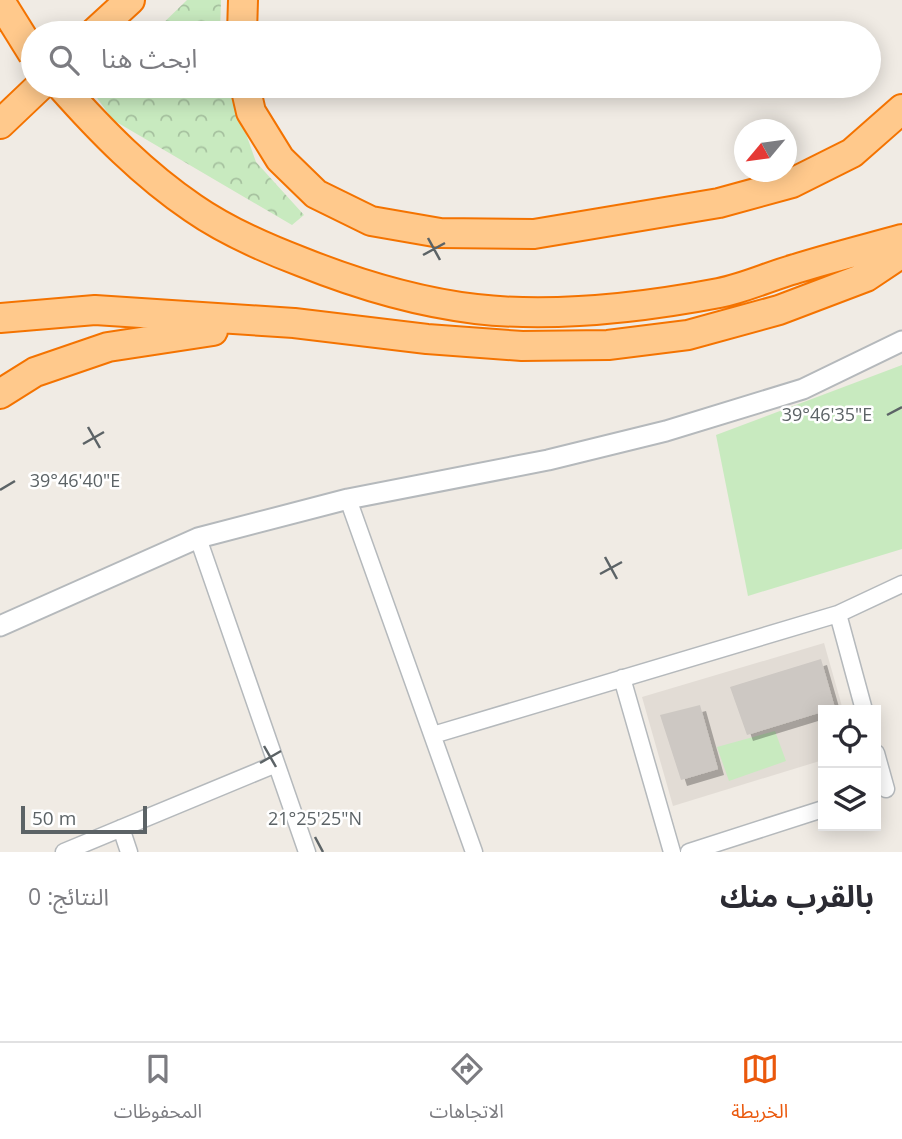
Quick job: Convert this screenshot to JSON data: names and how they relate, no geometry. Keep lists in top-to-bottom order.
{
  "scale_bar": "50 m",
  "north": "bottom left",
  "page": {
    "search": "ابحث هنا",
    "scale": "50 m",
    "heading": ["بالقرب منك", "النتائج: 0"],
    "nav": ["الخريطة", "الاتجاهات", "المحفوظات"]
  },
  "coordinates": ["39°46'35\"E", "39°46'40\"E", "21°25'25\"N"]
}
